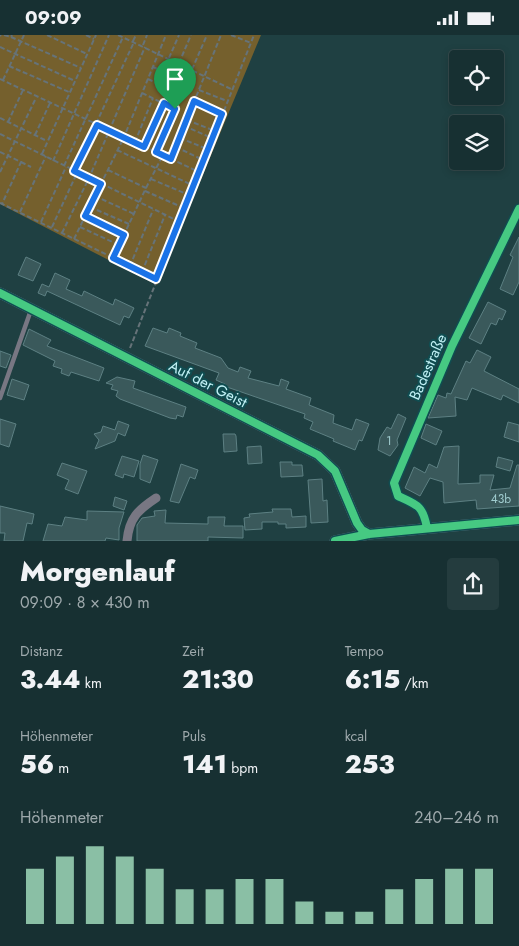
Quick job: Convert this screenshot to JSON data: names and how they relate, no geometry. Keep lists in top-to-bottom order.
{
  "streets": {
    "street": ["Badestraße", "Auf der Geist"]
  },
  "house_numbers": ["1", "43b"],
  "page": {
    "status": "09:09",
    "heading": ["Morgenlauf", "09:09 · 8 × 430 m"],
    "stats": [
      ["Distanz", "3.44 km"],
      ["Zeit", "21:30"],
      ["Tempo", "6:15 /km"],
      ["Höhenmeter", "56 m"],
      ["Puls", "141 bpm"],
      ["kcal", "253"]
    ],
    "chart": ["Höhenmeter", "240–246 m"]
  }
}
